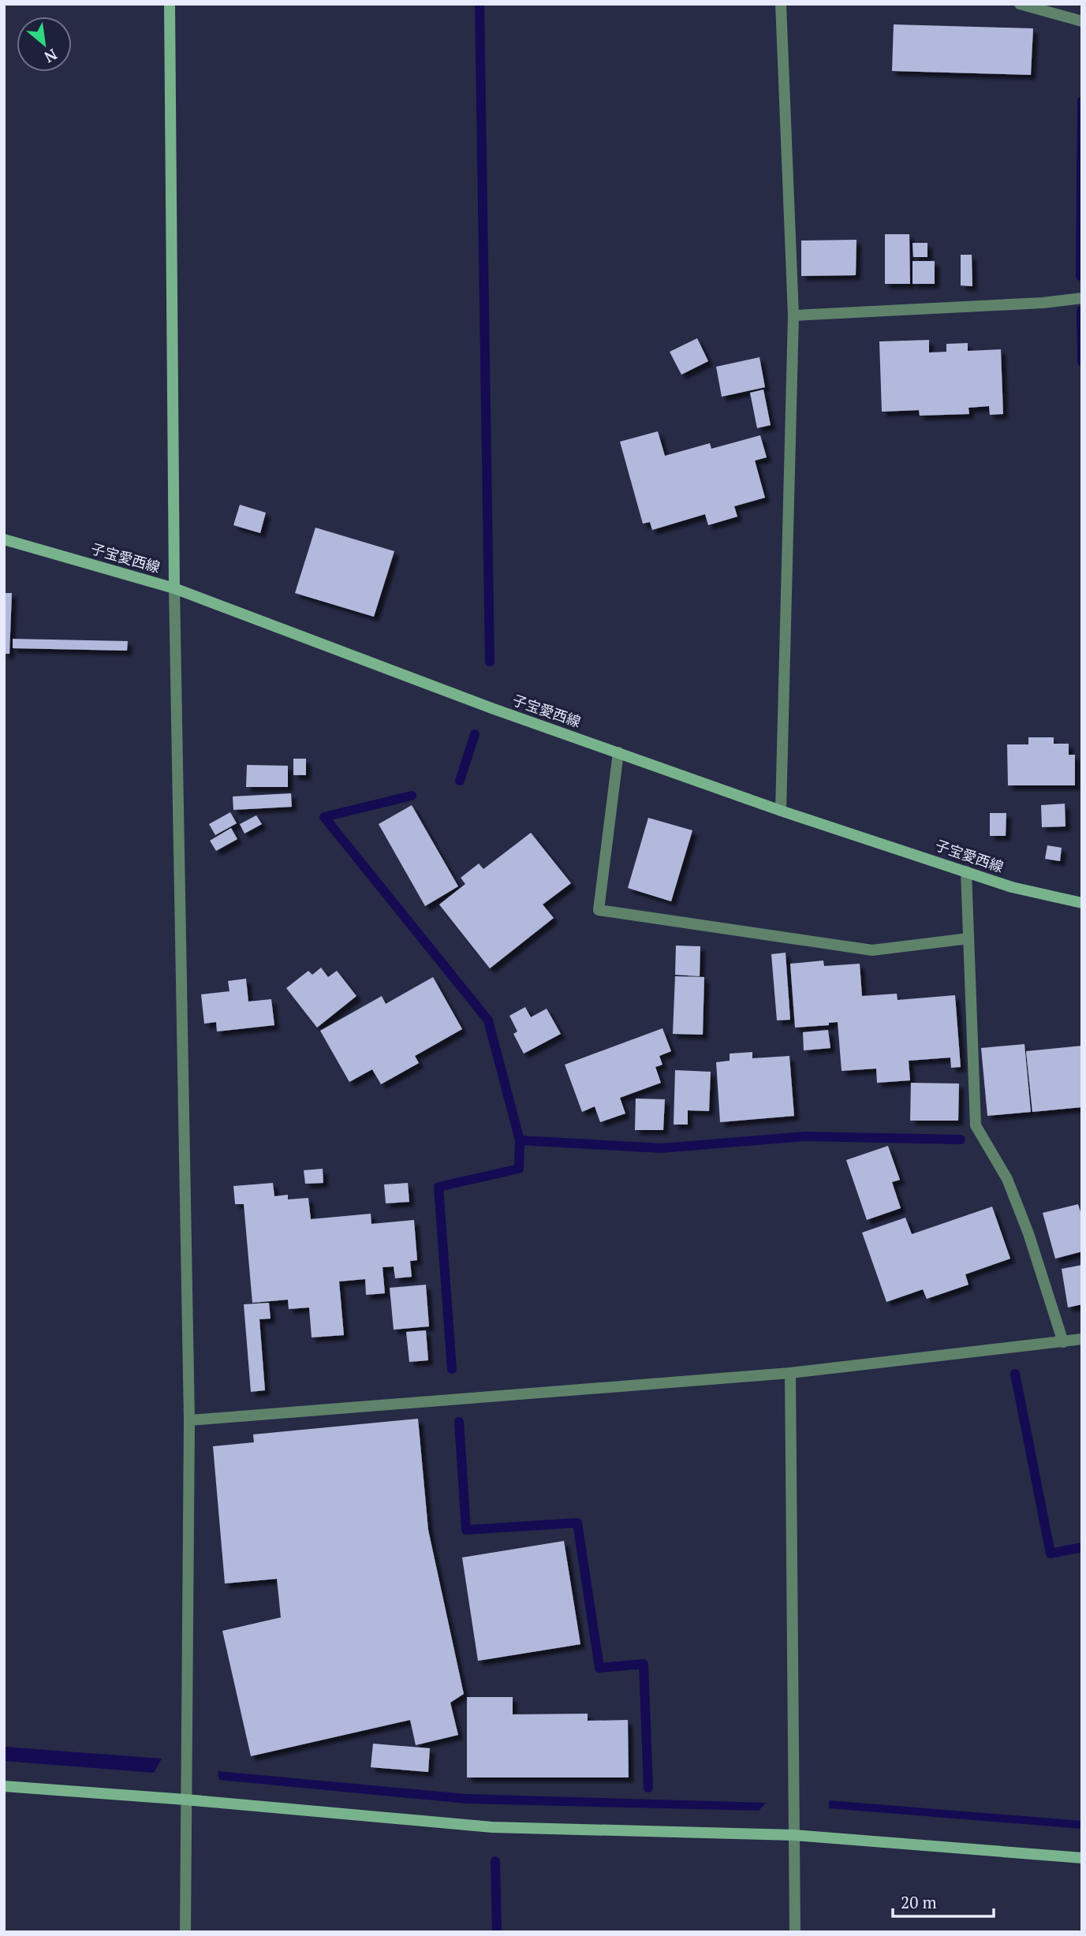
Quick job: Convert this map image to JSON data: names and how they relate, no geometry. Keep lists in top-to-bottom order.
{
  "streets": {
    "street": ["子宝愛西線"]
  },
  "scale_bar": "20 m",
  "north": "bottom right"
}
